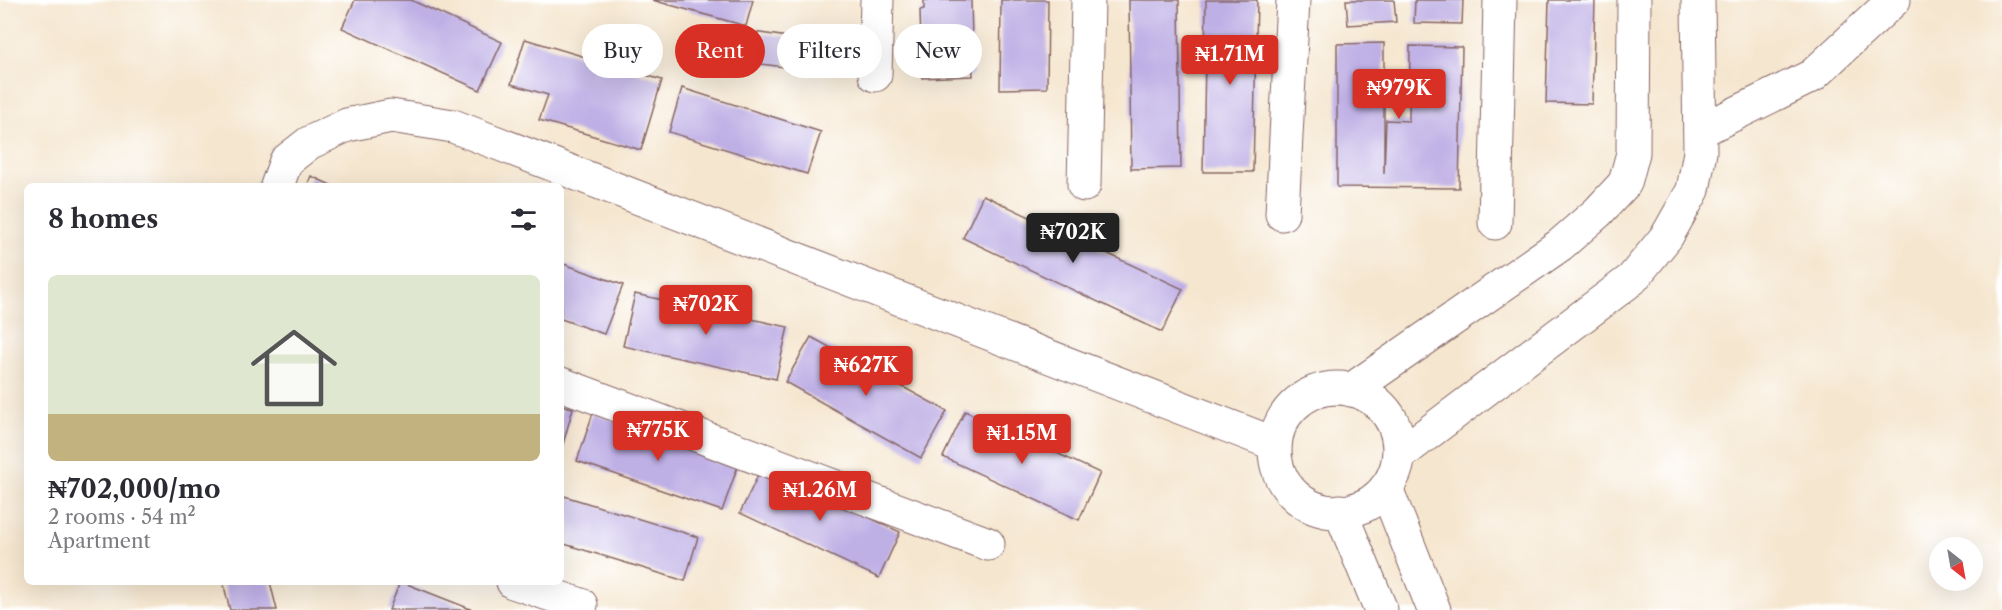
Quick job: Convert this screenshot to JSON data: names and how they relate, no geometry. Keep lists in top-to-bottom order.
{
  "north": "bottom right",
  "page": {
    "chip": [
      "Buy",
      "Rent",
      "Filters",
      "New"
    ],
    "price": [
      "₦1.71M",
      "₦979K",
      "₦702K",
      "₦702K",
      "₦627K",
      "₦775K",
      "₦1.15M",
      "₦1.26M"
    ],
    "heading": "8 homes",
    "list": [
      {
        "name": "₦702,000/mo",
        "note": "2 rooms · 54 m² · Apartment"
      }
    ]
  }
}
